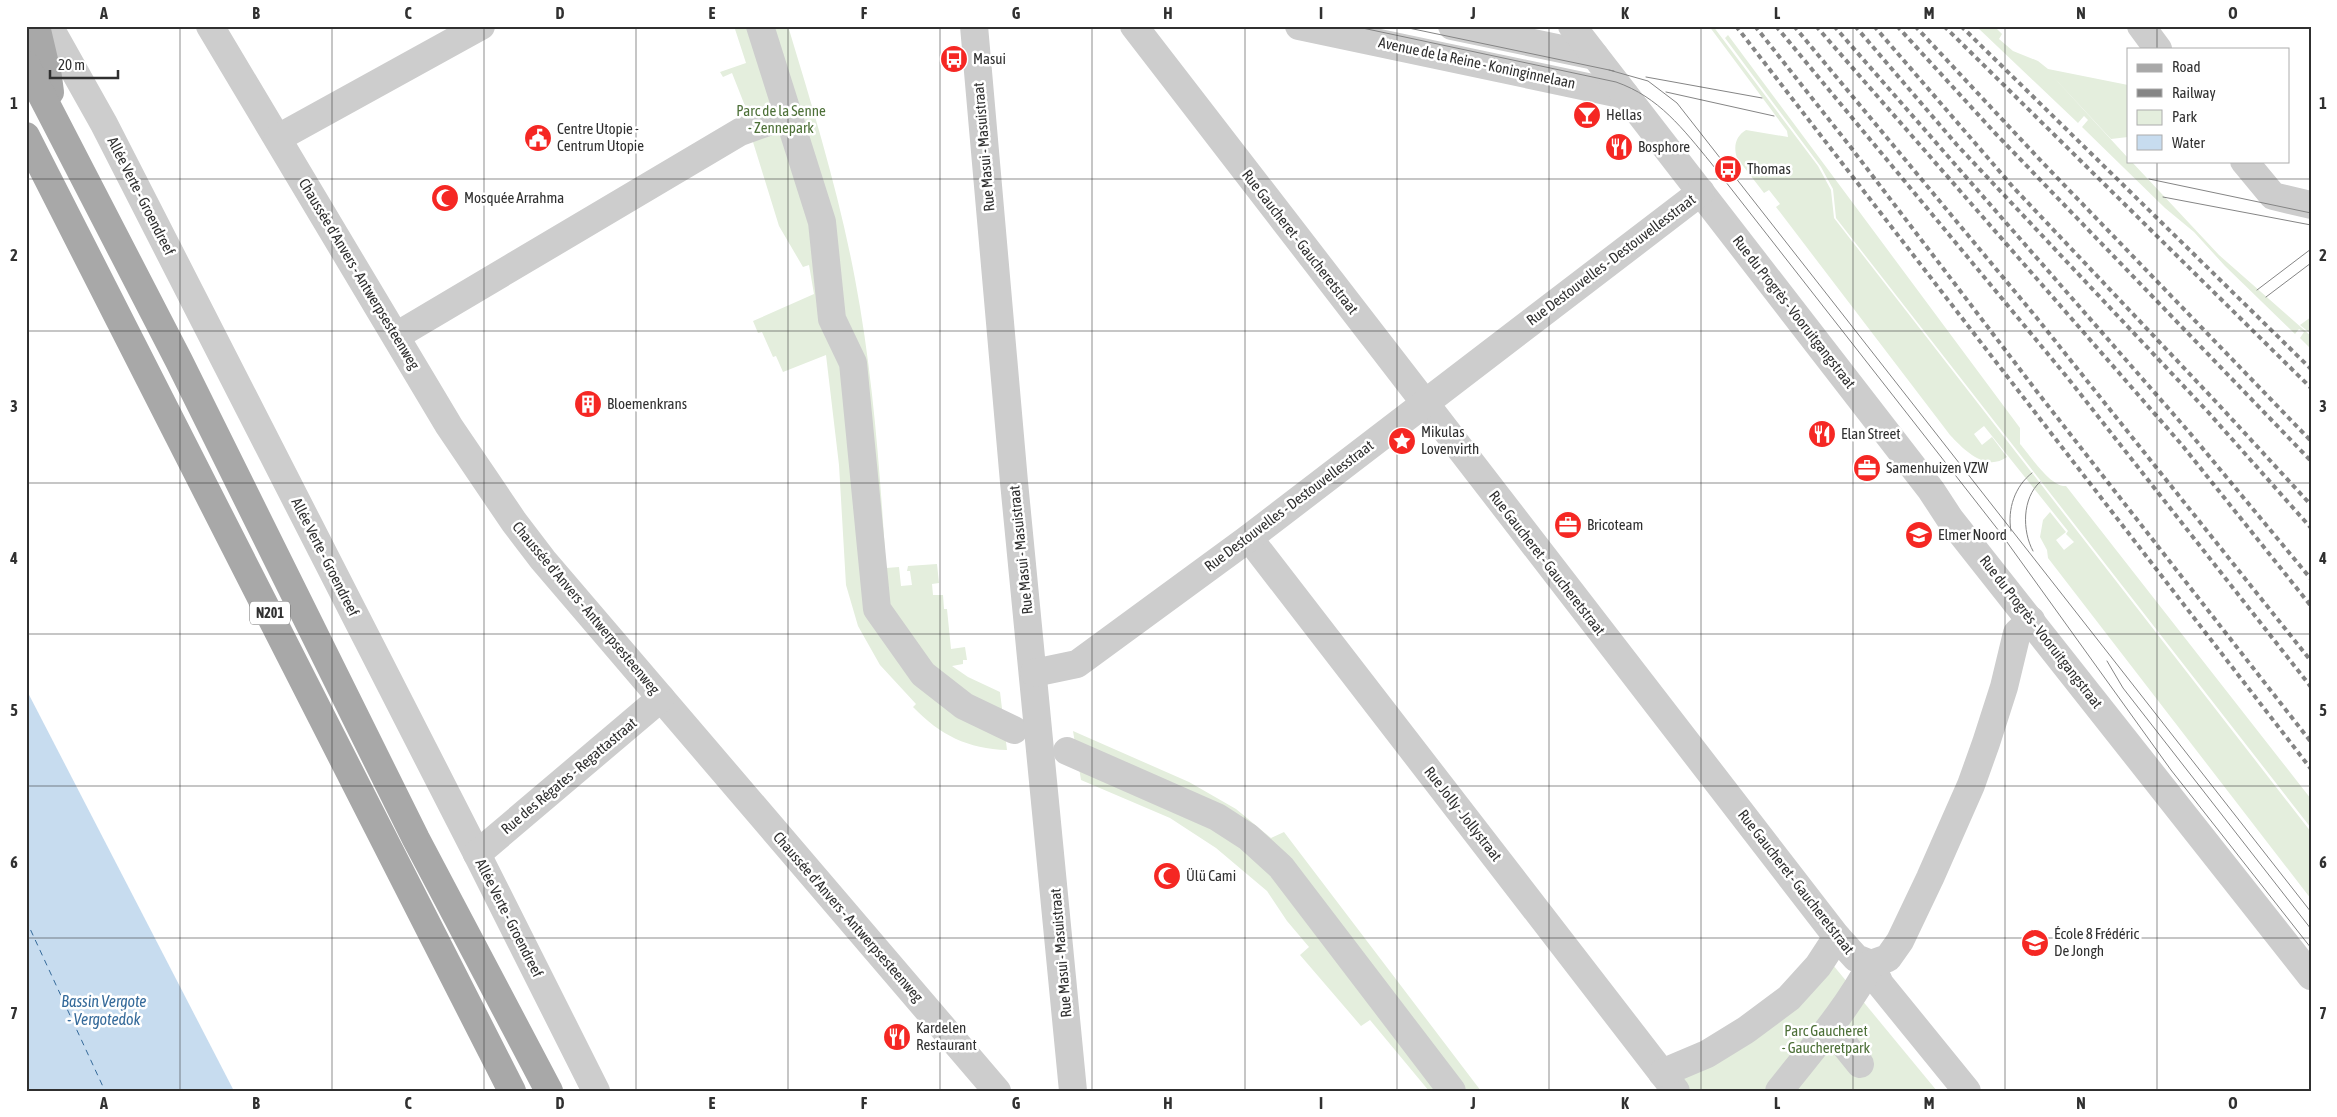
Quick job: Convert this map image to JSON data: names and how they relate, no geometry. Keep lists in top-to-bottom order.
{
  "streets": {
    "main road": ["N201"],
    "street": [
      "Avenue de la Reine - Koninginnelaan",
      "Rue Masui - Masuistraat",
      "Allée Verte - Groendreef",
      "Rue Gaucheret - Gaucheretstraat",
      "Rue Destouvelles - Destouvellesstraat",
      "Chaussée d'Anvers - Antwerpsesteenweg",
      "Rue du Progrès - Vooruitgangstraat",
      "Rue des Régates - Regattastraat",
      "Rue Jolly - Jollystraat"
    ]
  },
  "crossings": [
    ["Avenue de la Reine - Koninginnelaan", "Rue du Progrès - Vooruitgangstraat"],
    ["Rue Masui - Masuistraat", "Rue Destouvelles - Destouvellesstraat"],
    ["Allée Verte - Groendreef", "Rue des Régates - Regattastraat"],
    ["Rue Gaucheret - Gaucheretstraat", "Rue Destouvelles - Destouvellesstraat"],
    ["Rue Destouvelles - Destouvellesstraat", "Rue du Progrès - Vooruitgangstraat"],
    ["Rue Destouvelles - Destouvellesstraat", "Rue Jolly - Jollystraat"],
    ["Chaussée d'Anvers - Antwerpsesteenweg", "Rue des Régates - Regattastraat"]
  ],
  "water": ["Bassin Vergote - Vergotedok"],
  "parks": ["Parc de la Senne - Zennepark", "Parc Gaucheret - Gaucheretpark"],
  "places": {
    "bus stop": ["Masui", "Thomas"],
    "bar": ["Hellas"],
    "public building": ["Centre Utopie - Centrum Utopie"],
    "restaurant": ["Bosphore", "Elan Street", "Kardelen Restaurant"],
    "mosque": ["Mosquée Arrahma", "Ülü Cami"],
    "building": ["Bloemenkrans"],
    "place": ["Mikulas Lovenvirth"],
    "office": ["Samenhuizen VZW", "Bricoteam"],
    "school or university": ["Elmer Noord", "École 8 Frédéric De Jongh"]
  },
  "legend": [
    "Road",
    "Railway",
    "Park",
    "Water"
  ],
  "scale_bar": "20 m",
  "grid": {
    "columns": [
      "A",
      "B",
      "C",
      "D",
      "E",
      "F",
      "G",
      "H",
      "I",
      "J",
      "K",
      "L",
      "M",
      "N",
      "O"
    ],
    "rows": [
      "1",
      "2",
      "3",
      "4",
      "5",
      "6",
      "7"
    ]
  }
}
